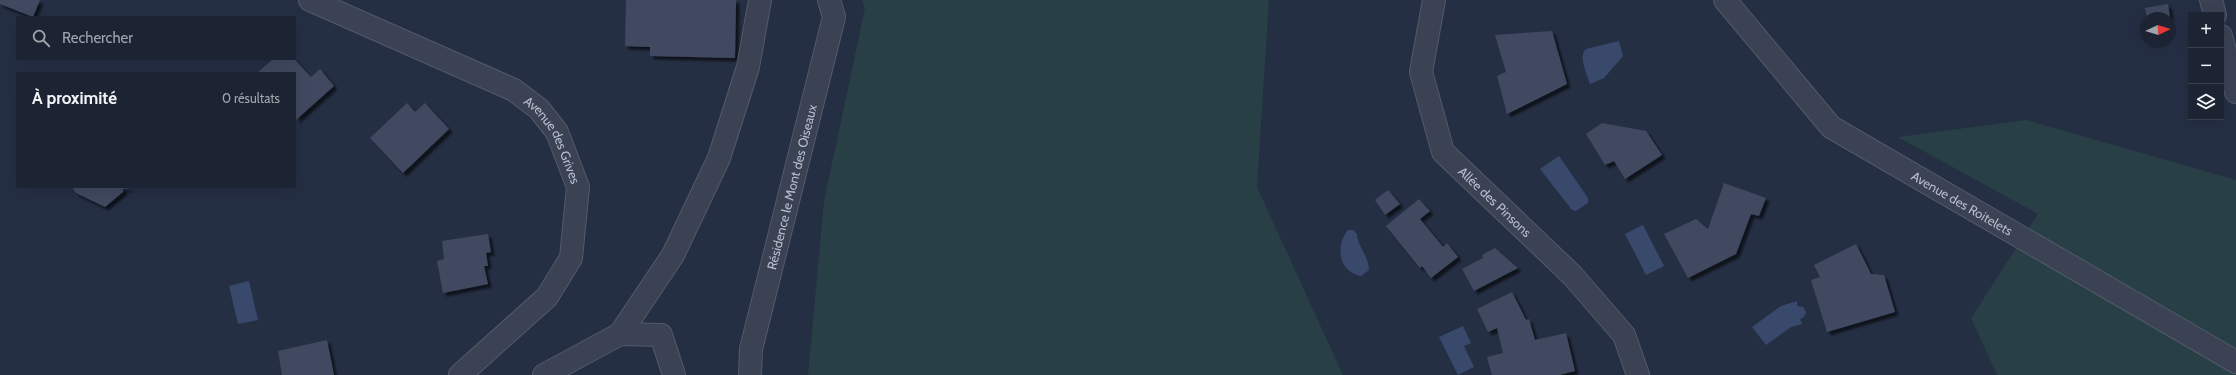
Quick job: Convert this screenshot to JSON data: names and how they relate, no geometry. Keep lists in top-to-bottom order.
{
  "streets": {
    "street": [
      "Avenue des Grives",
      "Résidence le Mont des Oiseaux",
      "Allée des Pinsons",
      "Avenue des Roitelets"
    ]
  },
  "north": "right",
  "page": {
    "map_buttons": ["+", "−"],
    "search": "Rechercher",
    "heading": ["À proximité", "0 résultats"]
  }
}
